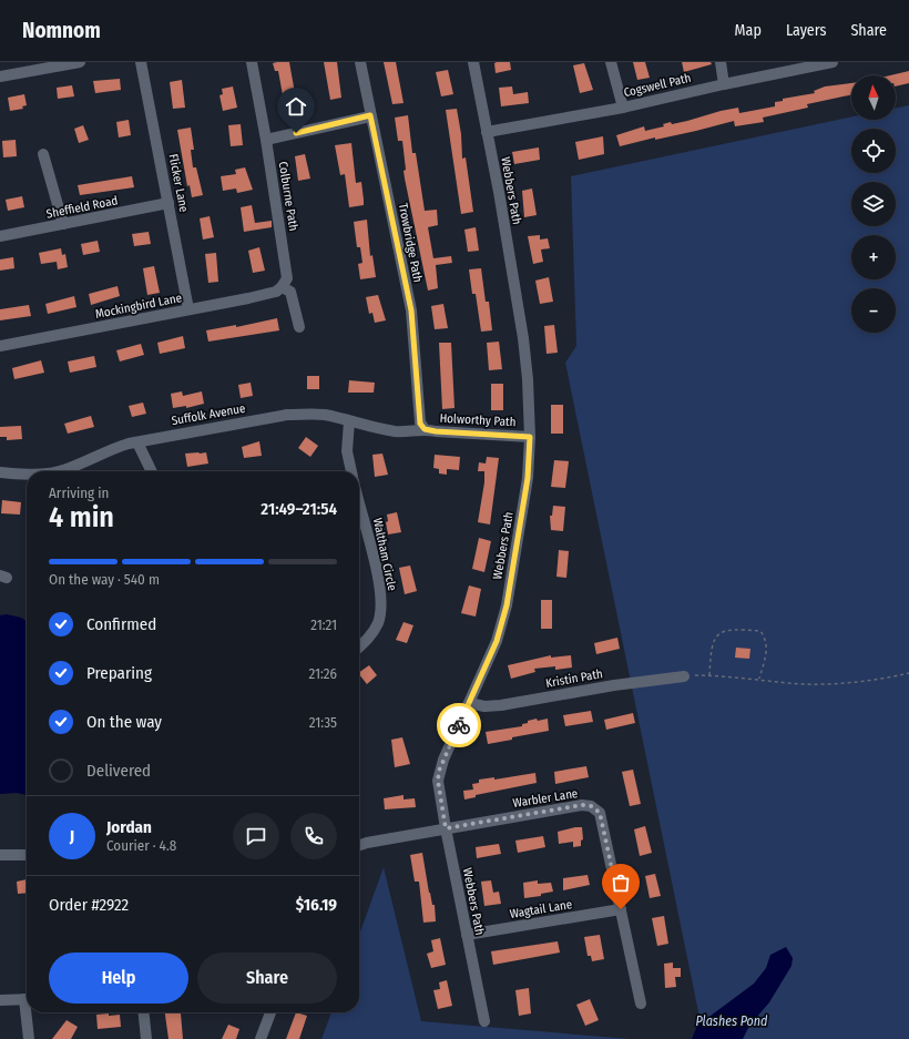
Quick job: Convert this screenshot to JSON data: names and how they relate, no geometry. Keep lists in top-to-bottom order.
{
  "streets": {
    "street": [
      "Cogswell Path",
      "Flicker Lane",
      "Webbers Path",
      "Colburne Path",
      "Sheffield Road",
      "Trowbridge Path",
      "Mockingbird Lane",
      "Suffolk Avenue",
      "Holworthy Path",
      "Waltham Circle",
      "Kristin Path",
      "Warbler Lane",
      "Wagtail Lane"
    ]
  },
  "crossings": [
    ["Cogswell Path", "Webbers Path"],
    ["Flicker Lane", "Sheffield Road"],
    ["Flicker Lane", "Mockingbird Lane"],
    ["Webbers Path", "Holworthy Path"],
    ["Webbers Path", "Kristin Path"],
    ["Webbers Path", "Warbler Lane"],
    ["Webbers Path", "Wagtail Lane"],
    ["Colburne Path", "Mockingbird Lane"],
    ["Trowbridge Path", "Suffolk Avenue"],
    ["Trowbridge Path", "Holworthy Path"],
    ["Suffolk Avenue", "Holworthy Path"],
    ["Warbler Lane", "Wagtail Lane"]
  ],
  "water": ["Plashes Pond"],
  "north": "top",
  "page": {
    "header": "Nomnom",
    "nav": ["Map", "Layers", "Share"],
    "map_buttons": ["+", "−"],
    "heading": ["4 min", "Arriving in", "21:49–21:54"],
    "panel": [
      "Jordan",
      "Courier · 4.8",
      "Order #2922",
      "$16.19"
    ],
    "bar": "On the way · 540 m",
    "list": [
      ["Confirmed", "21:21"],
      ["Preparing", "21:26"],
      ["On the way", "21:35"],
      "Delivered"
    ],
    "round": "J",
    "buttons": ["Help", "Share"]
  }
}
